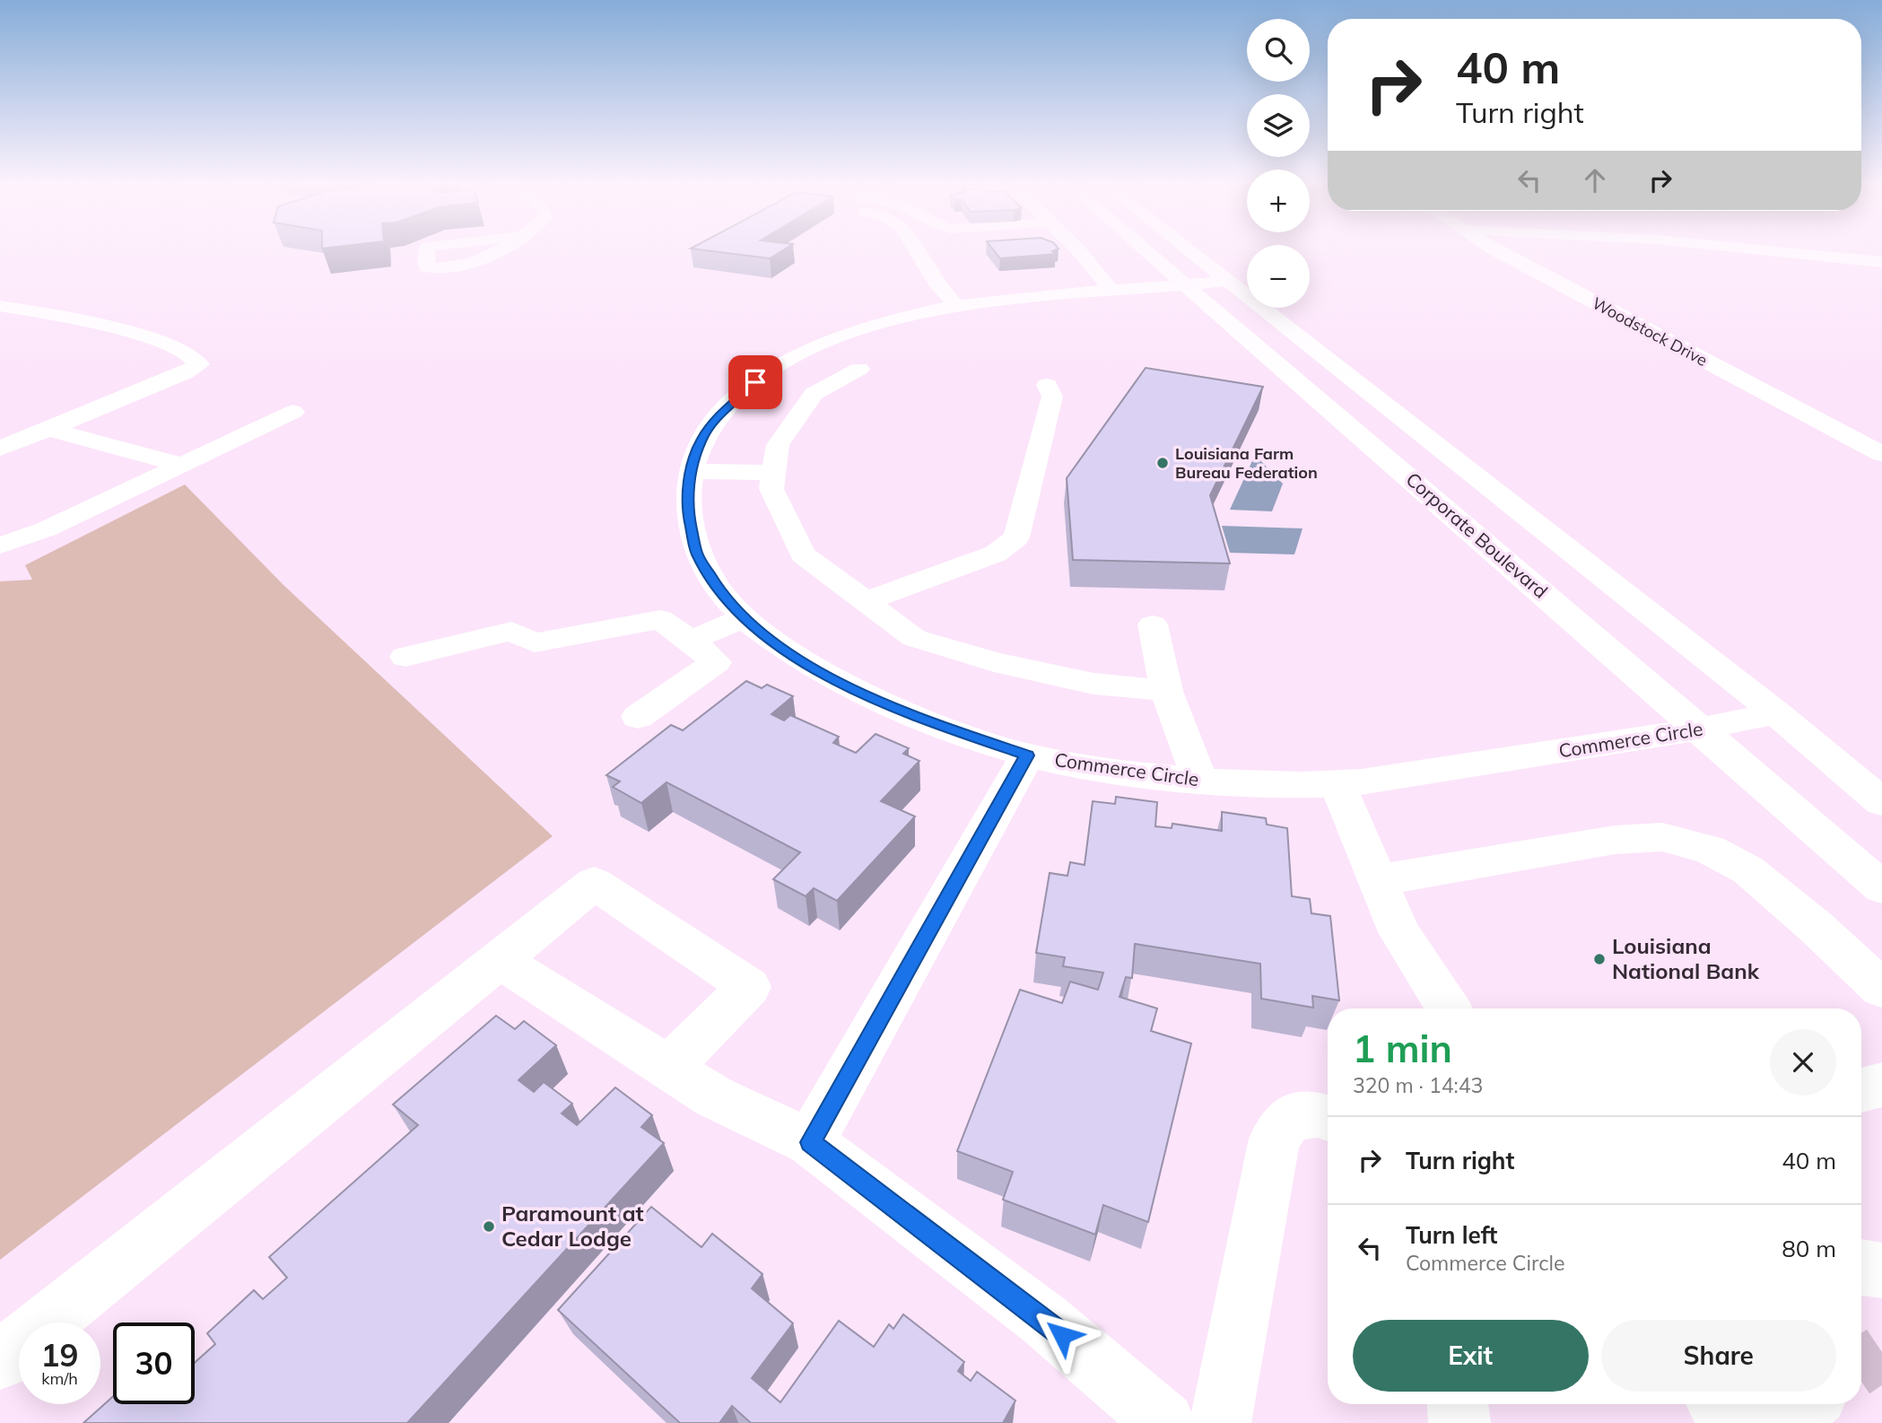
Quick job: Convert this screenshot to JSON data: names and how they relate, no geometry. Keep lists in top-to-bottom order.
{
  "streets": {
    "street": ["Woodstock Drive", "Corporate Boulevard", "Commerce Circle"]
  },
  "crossings": [
    ["Corporate Boulevard", "Commerce Circle"]
  ],
  "places": ["Louisiana Farm Bureau Federation", "Louisiana National Bank", "Paramount at Cedar Lodge"],
  "page": {
    "map_buttons": ["+", "−"],
    "turn": ["40 m", "Turn right"],
    "heading": ["1 min", "320 m · 14:43"],
    "list": [
      {
        "name": "Turn right",
        "value": "40 m"
      },
      {
        "name": "Turn left",
        "note": "Commerce Circle",
        "value": "80 m"
      }
    ],
    "buttons": ["Exit", "Share"],
    "speed": "19 km/h",
    "limit": "30"
  }
}
